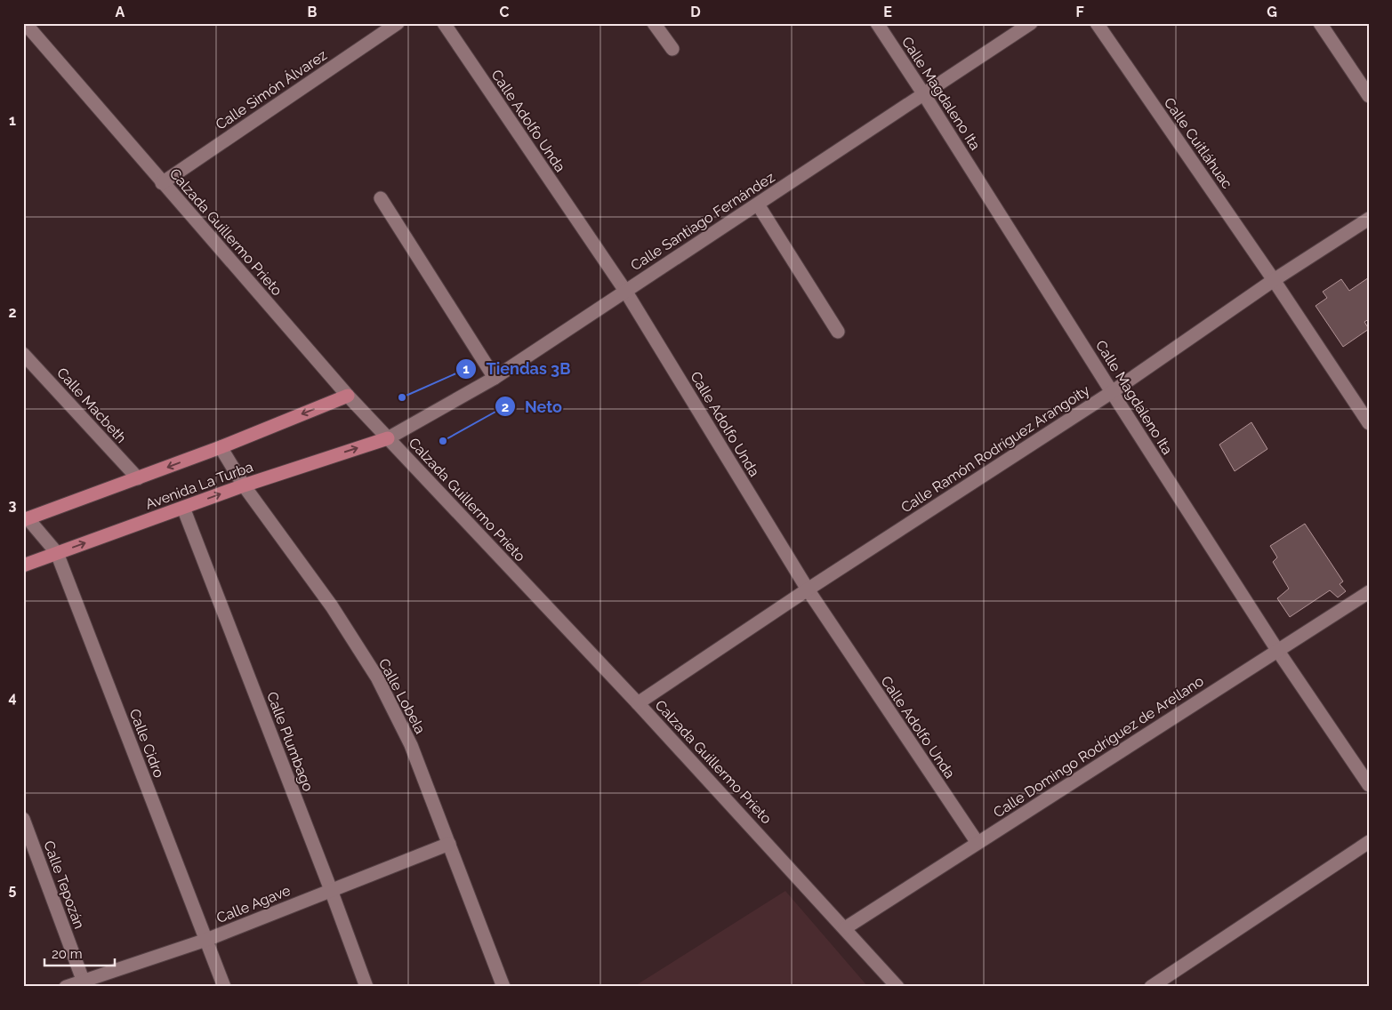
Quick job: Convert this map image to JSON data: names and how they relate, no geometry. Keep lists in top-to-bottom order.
{
  "streets": {
    "main road": ["Avenida La Turba"],
    "street": [
      "Calle Simón Álvarez",
      "Calle Magdaleno Ita",
      "Calle Adolfo Unda",
      "Calle Cuitláhuac",
      "Calle Santiago Fernández",
      "Calzada Guillermo Prieto",
      "Calle Macbeth",
      "Calle Ramón Rodríguez Arangoity",
      "Calle Lobela",
      "Calle Plumbago",
      "Calle Cidro",
      "Calle Domingo Rodríguez de Arellano",
      "Calle Tepozán",
      "Calle Agave"
    ]
  },
  "crossings": [
    ["Calle Simón Álvarez", "Calzada Guillermo Prieto"],
    ["Calle Magdaleno Ita", "Calle Santiago Fernández"],
    ["Calle Magdaleno Ita", "Calle Ramón Rodríguez Arangoity"],
    ["Calle Magdaleno Ita", "Calle Domingo Rodríguez de Arellano"],
    ["Calle Adolfo Unda", "Calle Santiago Fernández"],
    ["Calle Adolfo Unda", "Calle Ramón Rodríguez Arangoity"],
    ["Calle Adolfo Unda", "Calle Domingo Rodríguez de Arellano"],
    ["Calle Cuitláhuac", "Calle Ramón Rodríguez Arangoity"],
    ["Calle Santiago Fernández", "Calzada Guillermo Prieto"],
    ["Calle Santiago Fernández", "Avenida La Turba"],
    ["Calzada Guillermo Prieto", "Calle Ramón Rodríguez Arangoity"],
    ["Calzada Guillermo Prieto", "Avenida La Turba"],
    ["Calzada Guillermo Prieto", "Calle Domingo Rodríguez de Arellano"],
    ["Calle Macbeth", "Avenida La Turba"],
    ["Avenida La Turba", "Calle Lobela"],
    ["Avenida La Turba", "Calle Plumbago"],
    ["Avenida La Turba", "Calle Cidro"],
    ["Calle Lobela", "Calle Agave"],
    ["Calle Plumbago", "Calle Agave"],
    ["Calle Cidro", "Calle Agave"],
    ["Calle Tepozán", "Calle Agave"]
  ],
  "places": ["Tiendas 3B", "Neto"],
  "scale_bar": "20 m",
  "grid": {
    "columns": [
      "A",
      "B",
      "C",
      "D",
      "E",
      "F",
      "G"
    ],
    "rows": [
      "1",
      "2",
      "3",
      "4",
      "5"
    ]
  }
}
